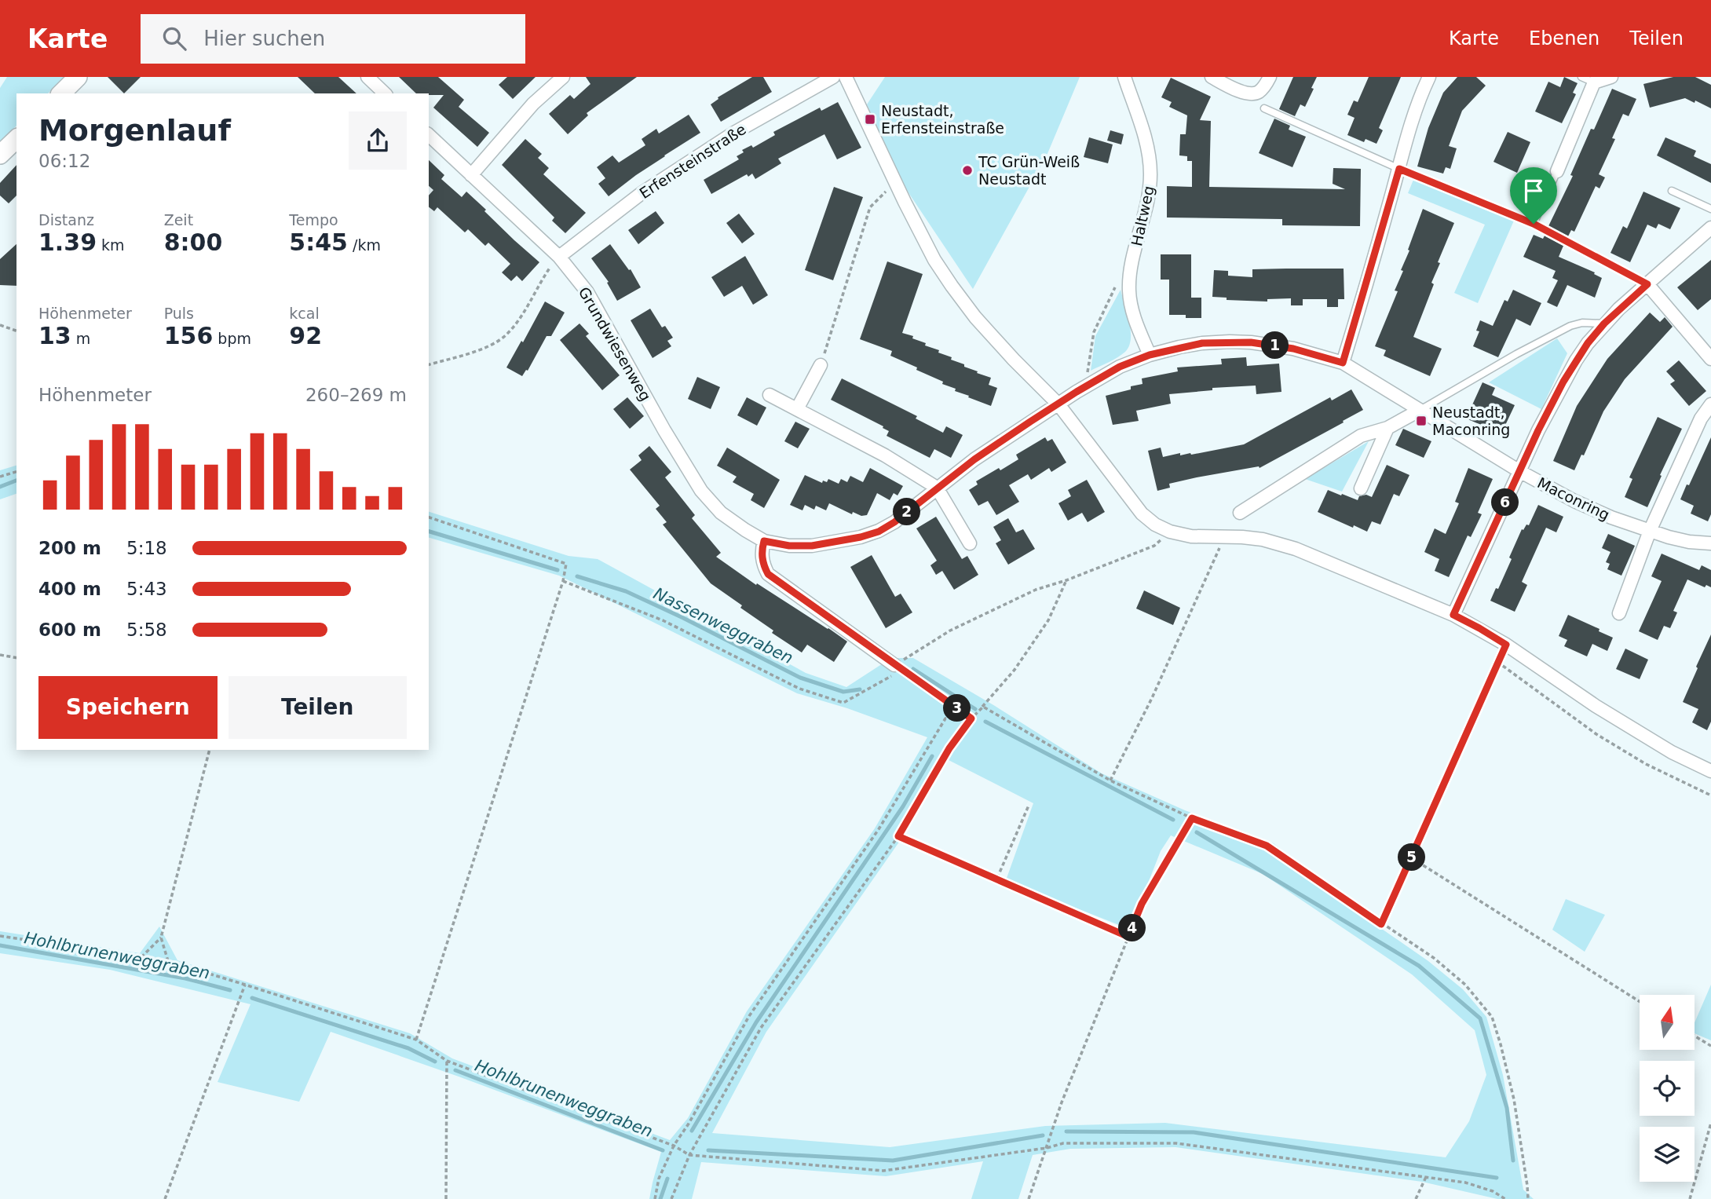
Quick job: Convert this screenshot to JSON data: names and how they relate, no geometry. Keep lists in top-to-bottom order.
{
  "streets": {
    "street": [
      "Erfensteinstraße",
      "Haltweg",
      "Grundwiesenweg",
      "Maconring"
    ]
  },
  "crossings": [
    ["Erfensteinstraße", "Grundwiesenweg"],
    ["Haltweg", "Grundwiesenweg"],
    ["Grundwiesenweg", "Maconring"]
  ],
  "water": ["Nassenweggraben", "Hohlbrunenweggraben"],
  "places": {
    "transit": ["Neustadt, Erfensteinstraße", "Neustadt, Maconring"],
    "other": ["TC Grün-Weiß Neustadt"]
  },
  "north": "top",
  "page": {
    "header": "Karte",
    "search": "Hier suchen",
    "nav": ["Karte", "Ebenen", "Teilen"],
    "heading": ["Morgenlauf", "06:12"],
    "stats": [
      ["Distanz", "1.39 km"],
      ["Zeit", "8:00"],
      ["Tempo", "5:45 /km"],
      ["Höhenmeter", "13 m"],
      ["Puls", "156 bpm"],
      ["kcal", "92"]
    ],
    "pins": [
      "1",
      "6",
      "2",
      "3",
      "5",
      "4"
    ],
    "chart": ["Höhenmeter", "260–269 m"],
    "list": [
      {
        "name": "200 m",
        "note": "5:18"
      },
      {
        "name": "400 m",
        "note": "5:43"
      },
      {
        "name": "600 m",
        "note": "5:58"
      }
    ],
    "buttons": ["Speichern", "Teilen"]
  }
}
